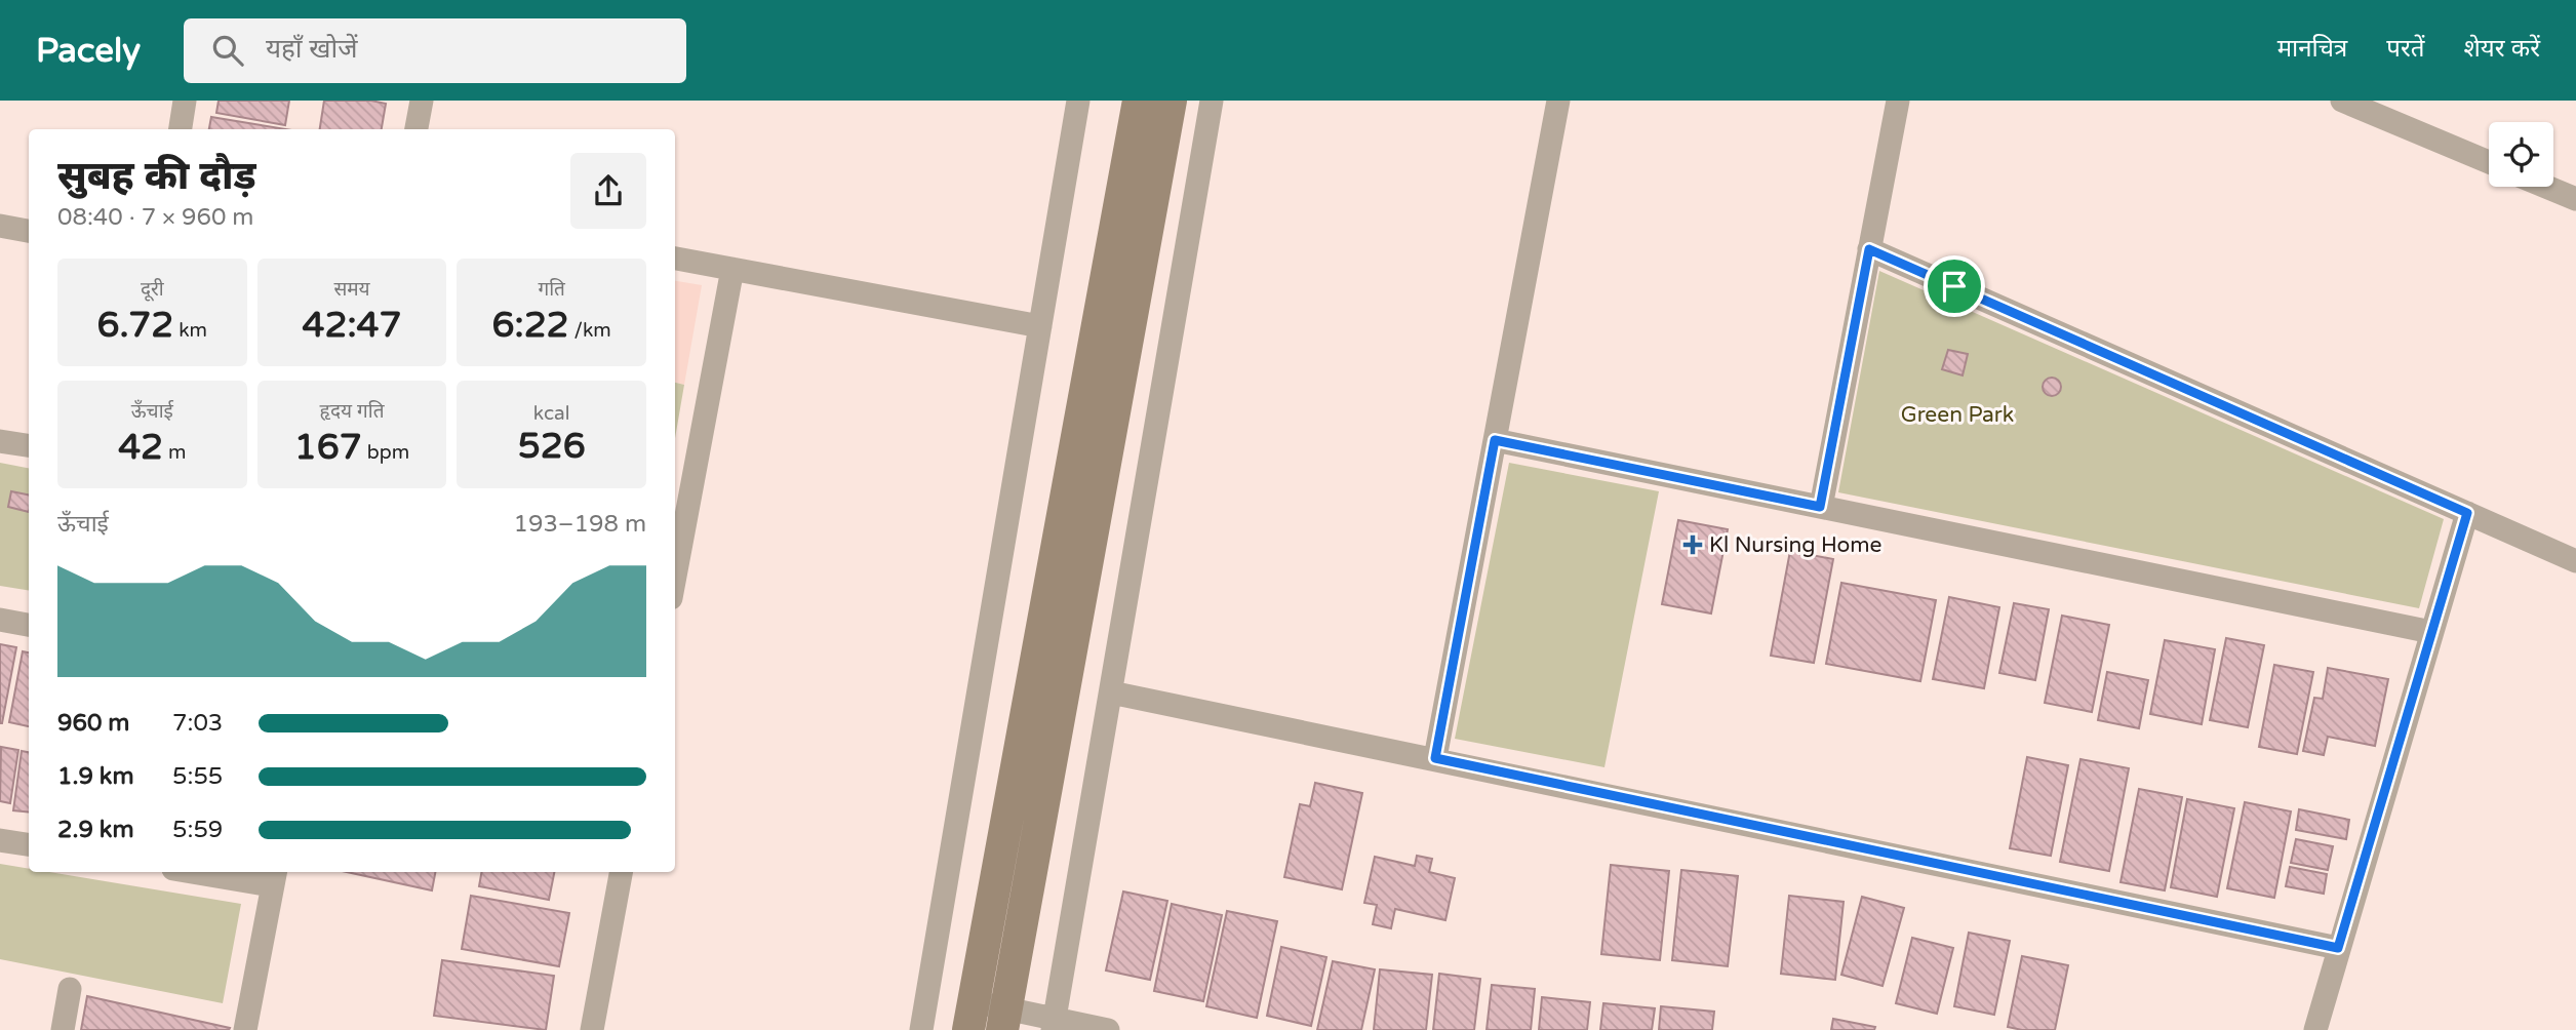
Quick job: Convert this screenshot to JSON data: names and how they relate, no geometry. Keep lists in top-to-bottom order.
{
  "parks": ["Green Park"],
  "places": {
    "health": ["Kl Nursing Home"]
  },
  "page": {
    "header": "Pacely",
    "search": "यहाँ खोजें",
    "nav": ["मानचित्र", "परतें", "शेयर करें"],
    "heading": ["सुबह की दौड़", "08:40 · 7 × 960 m"],
    "stats": [
      ["दूरी", "6.72 km"],
      ["समय", "42:47"],
      ["गति", "6:22 /km"],
      ["ऊँचाई", "42 m"],
      ["हृदय गति", "167 bpm"],
      ["kcal", "526"]
    ],
    "chart": ["ऊँचाई", "193–198 m"],
    "list": [
      {
        "name": "960 m",
        "note": "7:03"
      },
      {
        "name": "1.9 km",
        "note": "5:55"
      },
      {
        "name": "2.9 km",
        "note": "5:59"
      }
    ]
  }
}
